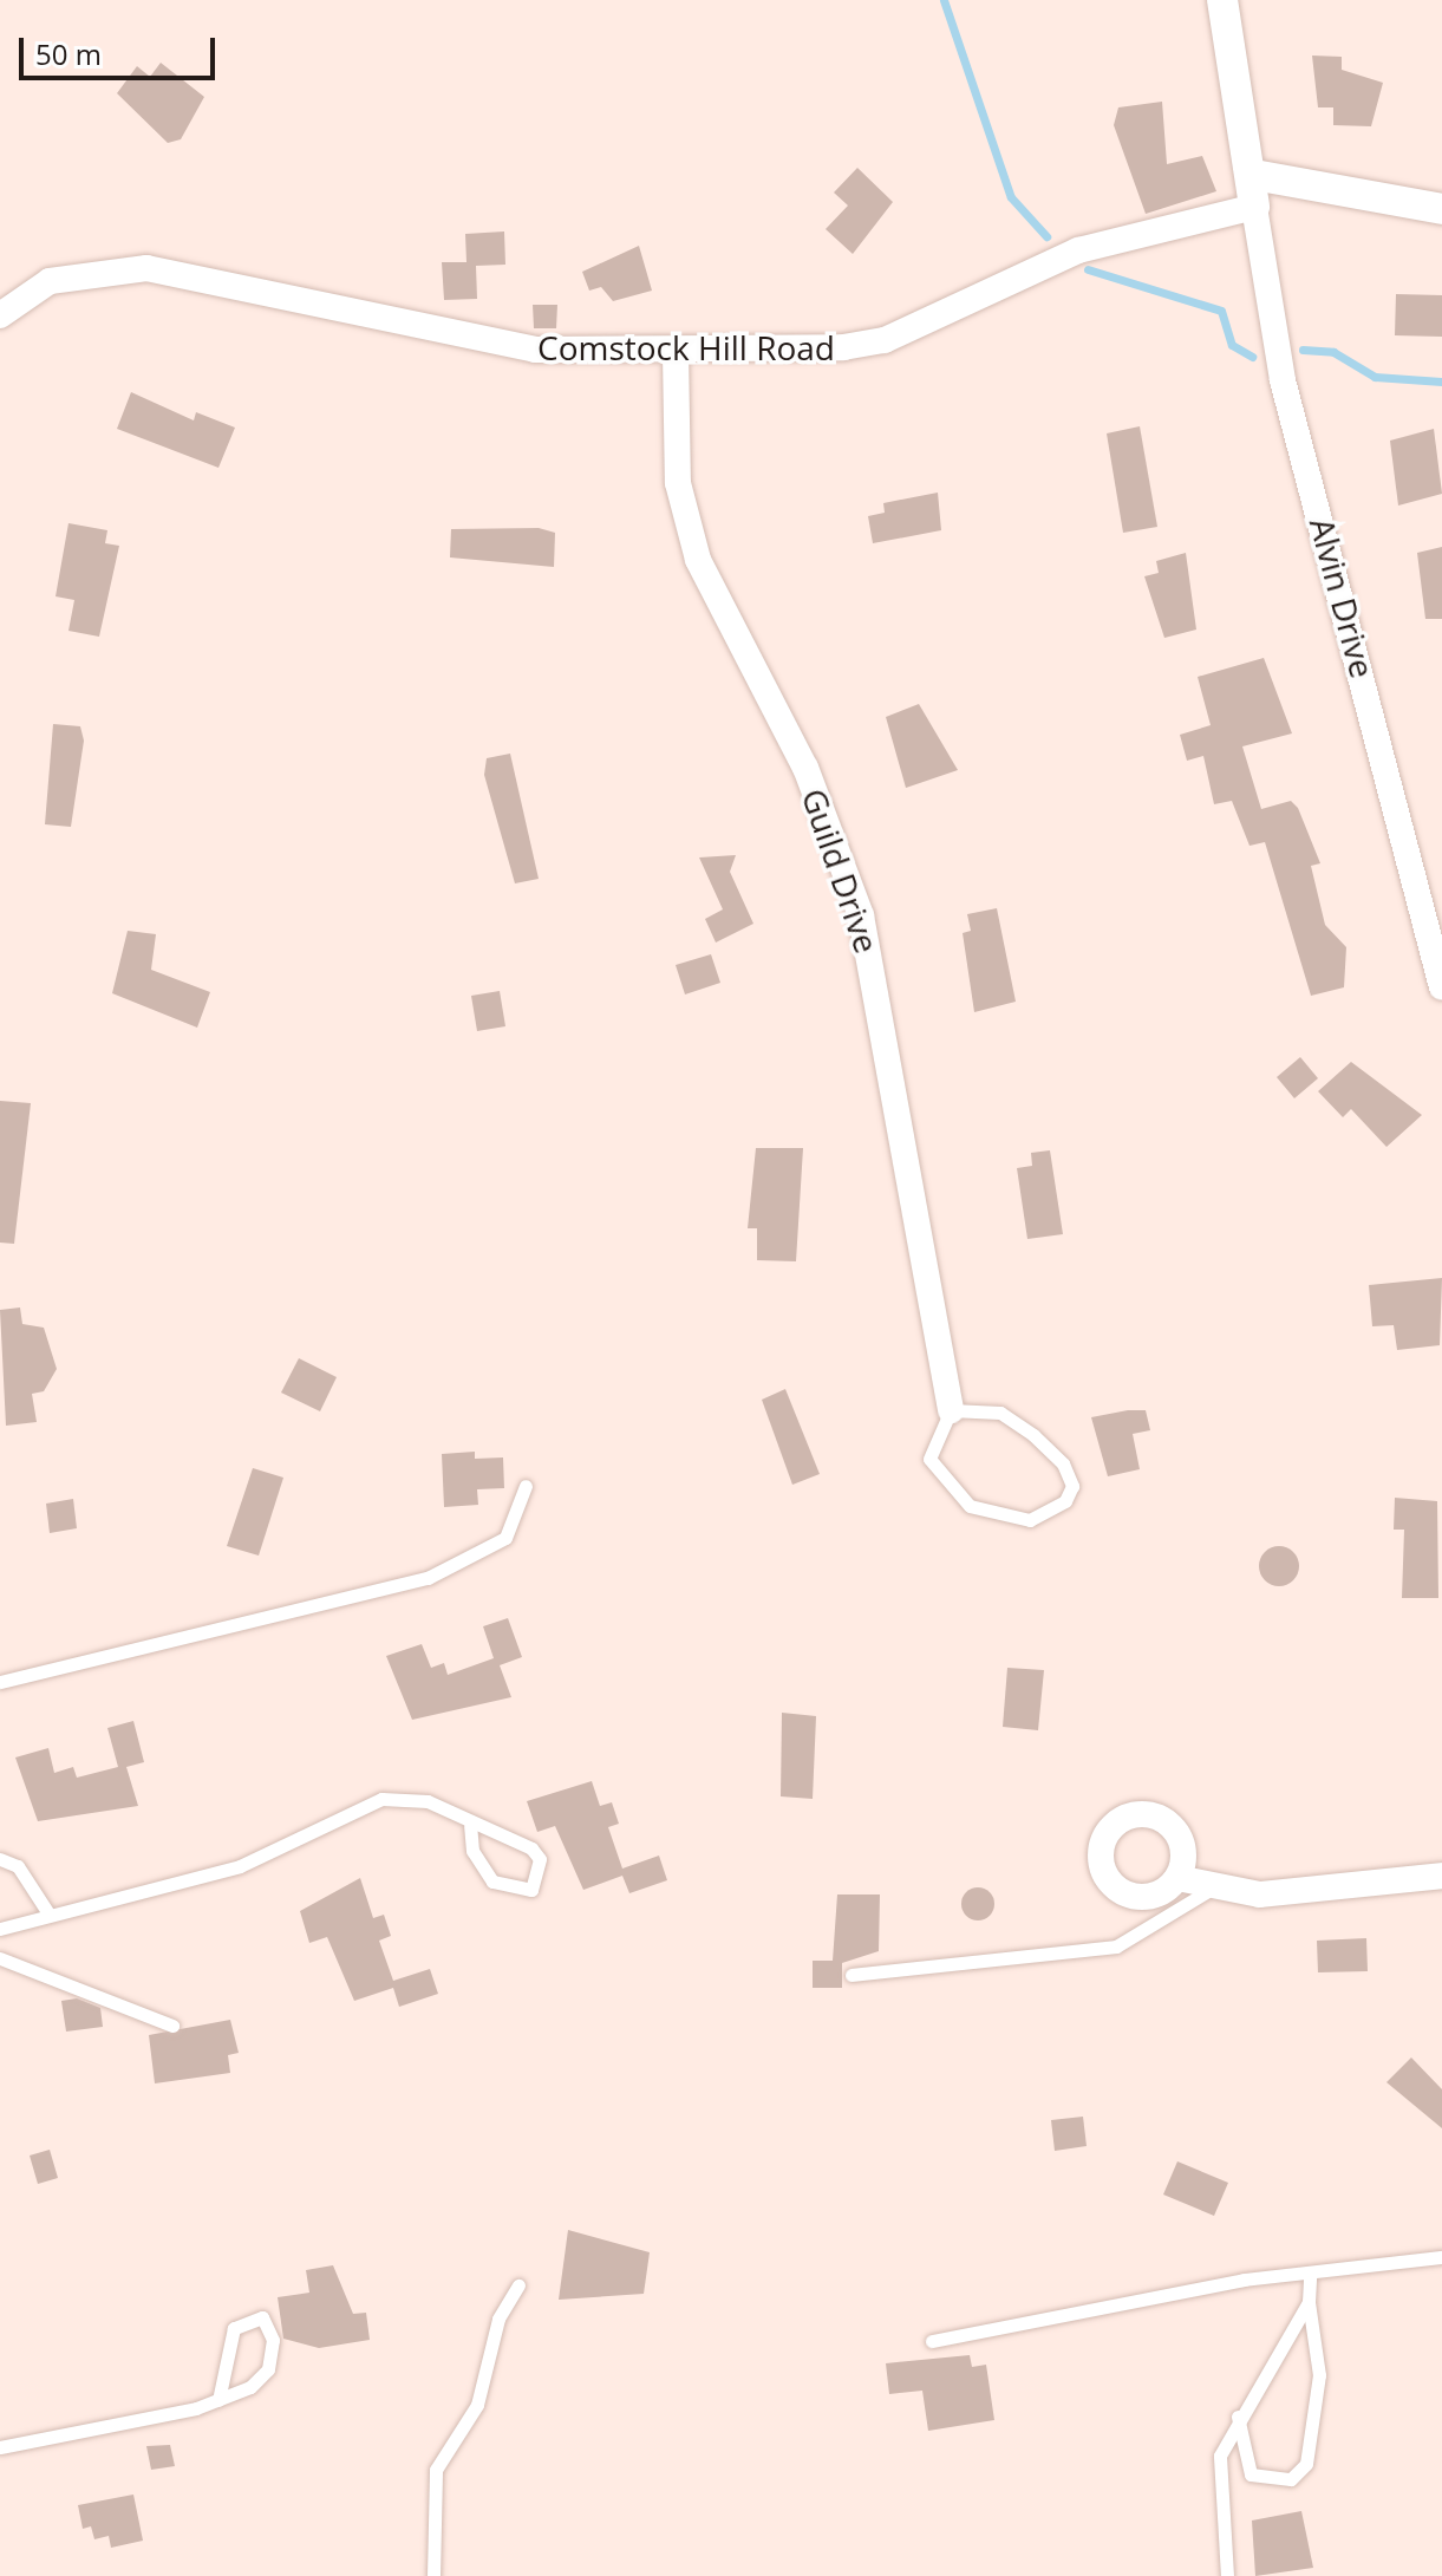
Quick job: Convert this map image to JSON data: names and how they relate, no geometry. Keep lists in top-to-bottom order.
{
  "streets": {
    "street": ["Comstock Hill Road", "Alvin Drive", "Guild Drive"]
  },
  "crossings": [
    ["Comstock Hill Road", "Alvin Drive"],
    ["Comstock Hill Road", "Guild Drive"]
  ],
  "scale_bar": "50 m"
}
